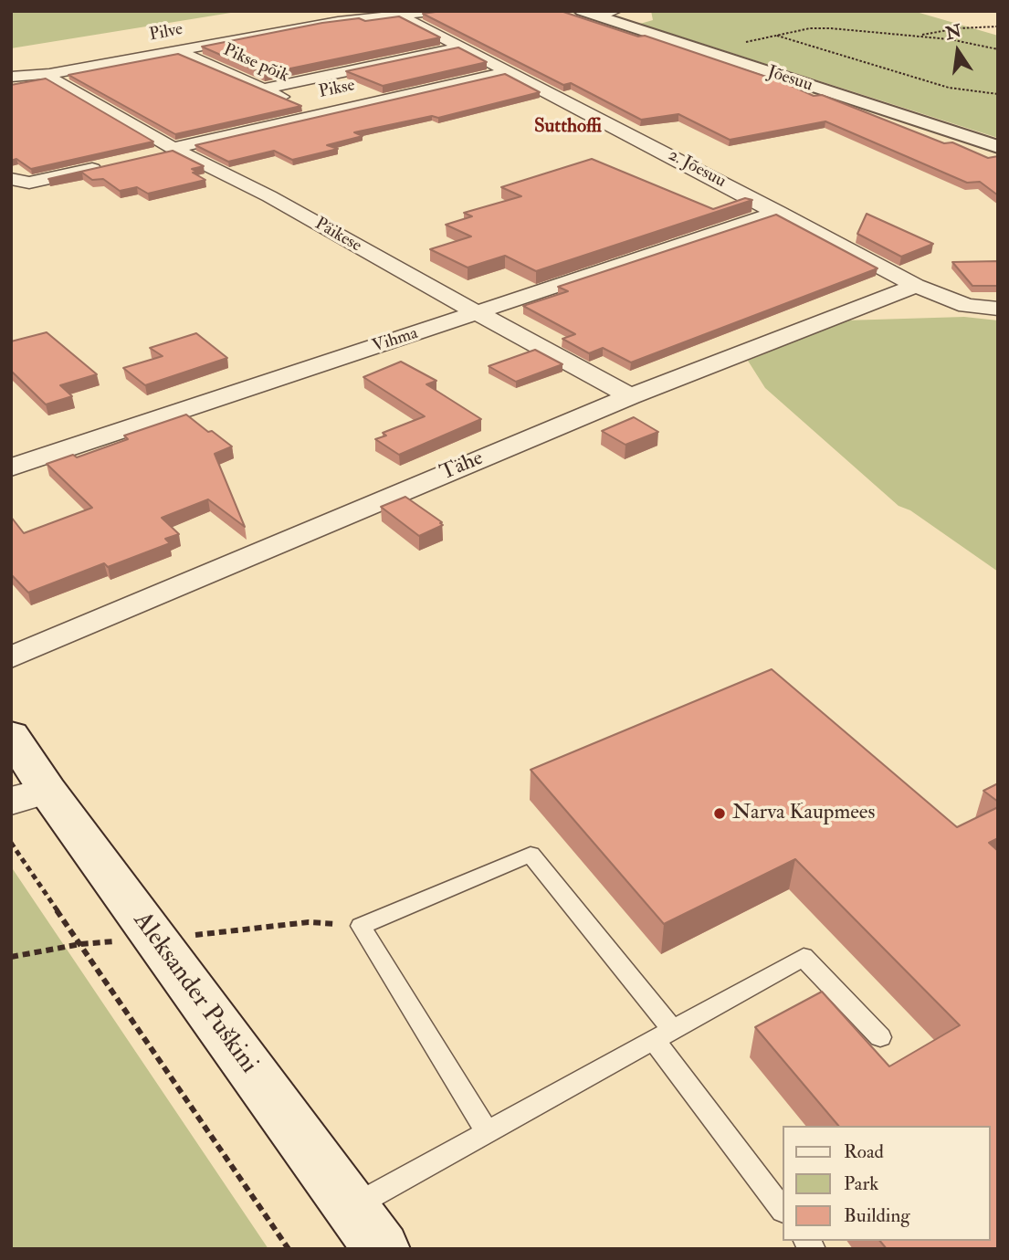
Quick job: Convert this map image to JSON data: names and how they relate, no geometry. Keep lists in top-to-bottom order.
{
  "streets": {
    "street": [
      "Pilve",
      "Pikse põik",
      "Jõesuu",
      "Pikse",
      "2. Jõesuu",
      "Päikese",
      "Vihma",
      "Tähe",
      "Aleksander Puškini"
    ]
  },
  "crossings": [
    ["Pilve", "Pikse põik"],
    ["Pilve", "2. Jõesuu"],
    ["Pilve", "Päikese"],
    ["Pikse põik", "Pikse"],
    ["Pikse", "2. Jõesuu"],
    ["Pikse", "Päikese"],
    ["2. Jõesuu", "Vihma"],
    ["2. Jõesuu", "Tähe"],
    ["Päikese", "Vihma"],
    ["Päikese", "Tähe"]
  ],
  "districts": ["Sutthoffi"],
  "places": ["Narva Kaupmees"],
  "legend": ["Road", "Park", "Building"],
  "north": "top"
}
